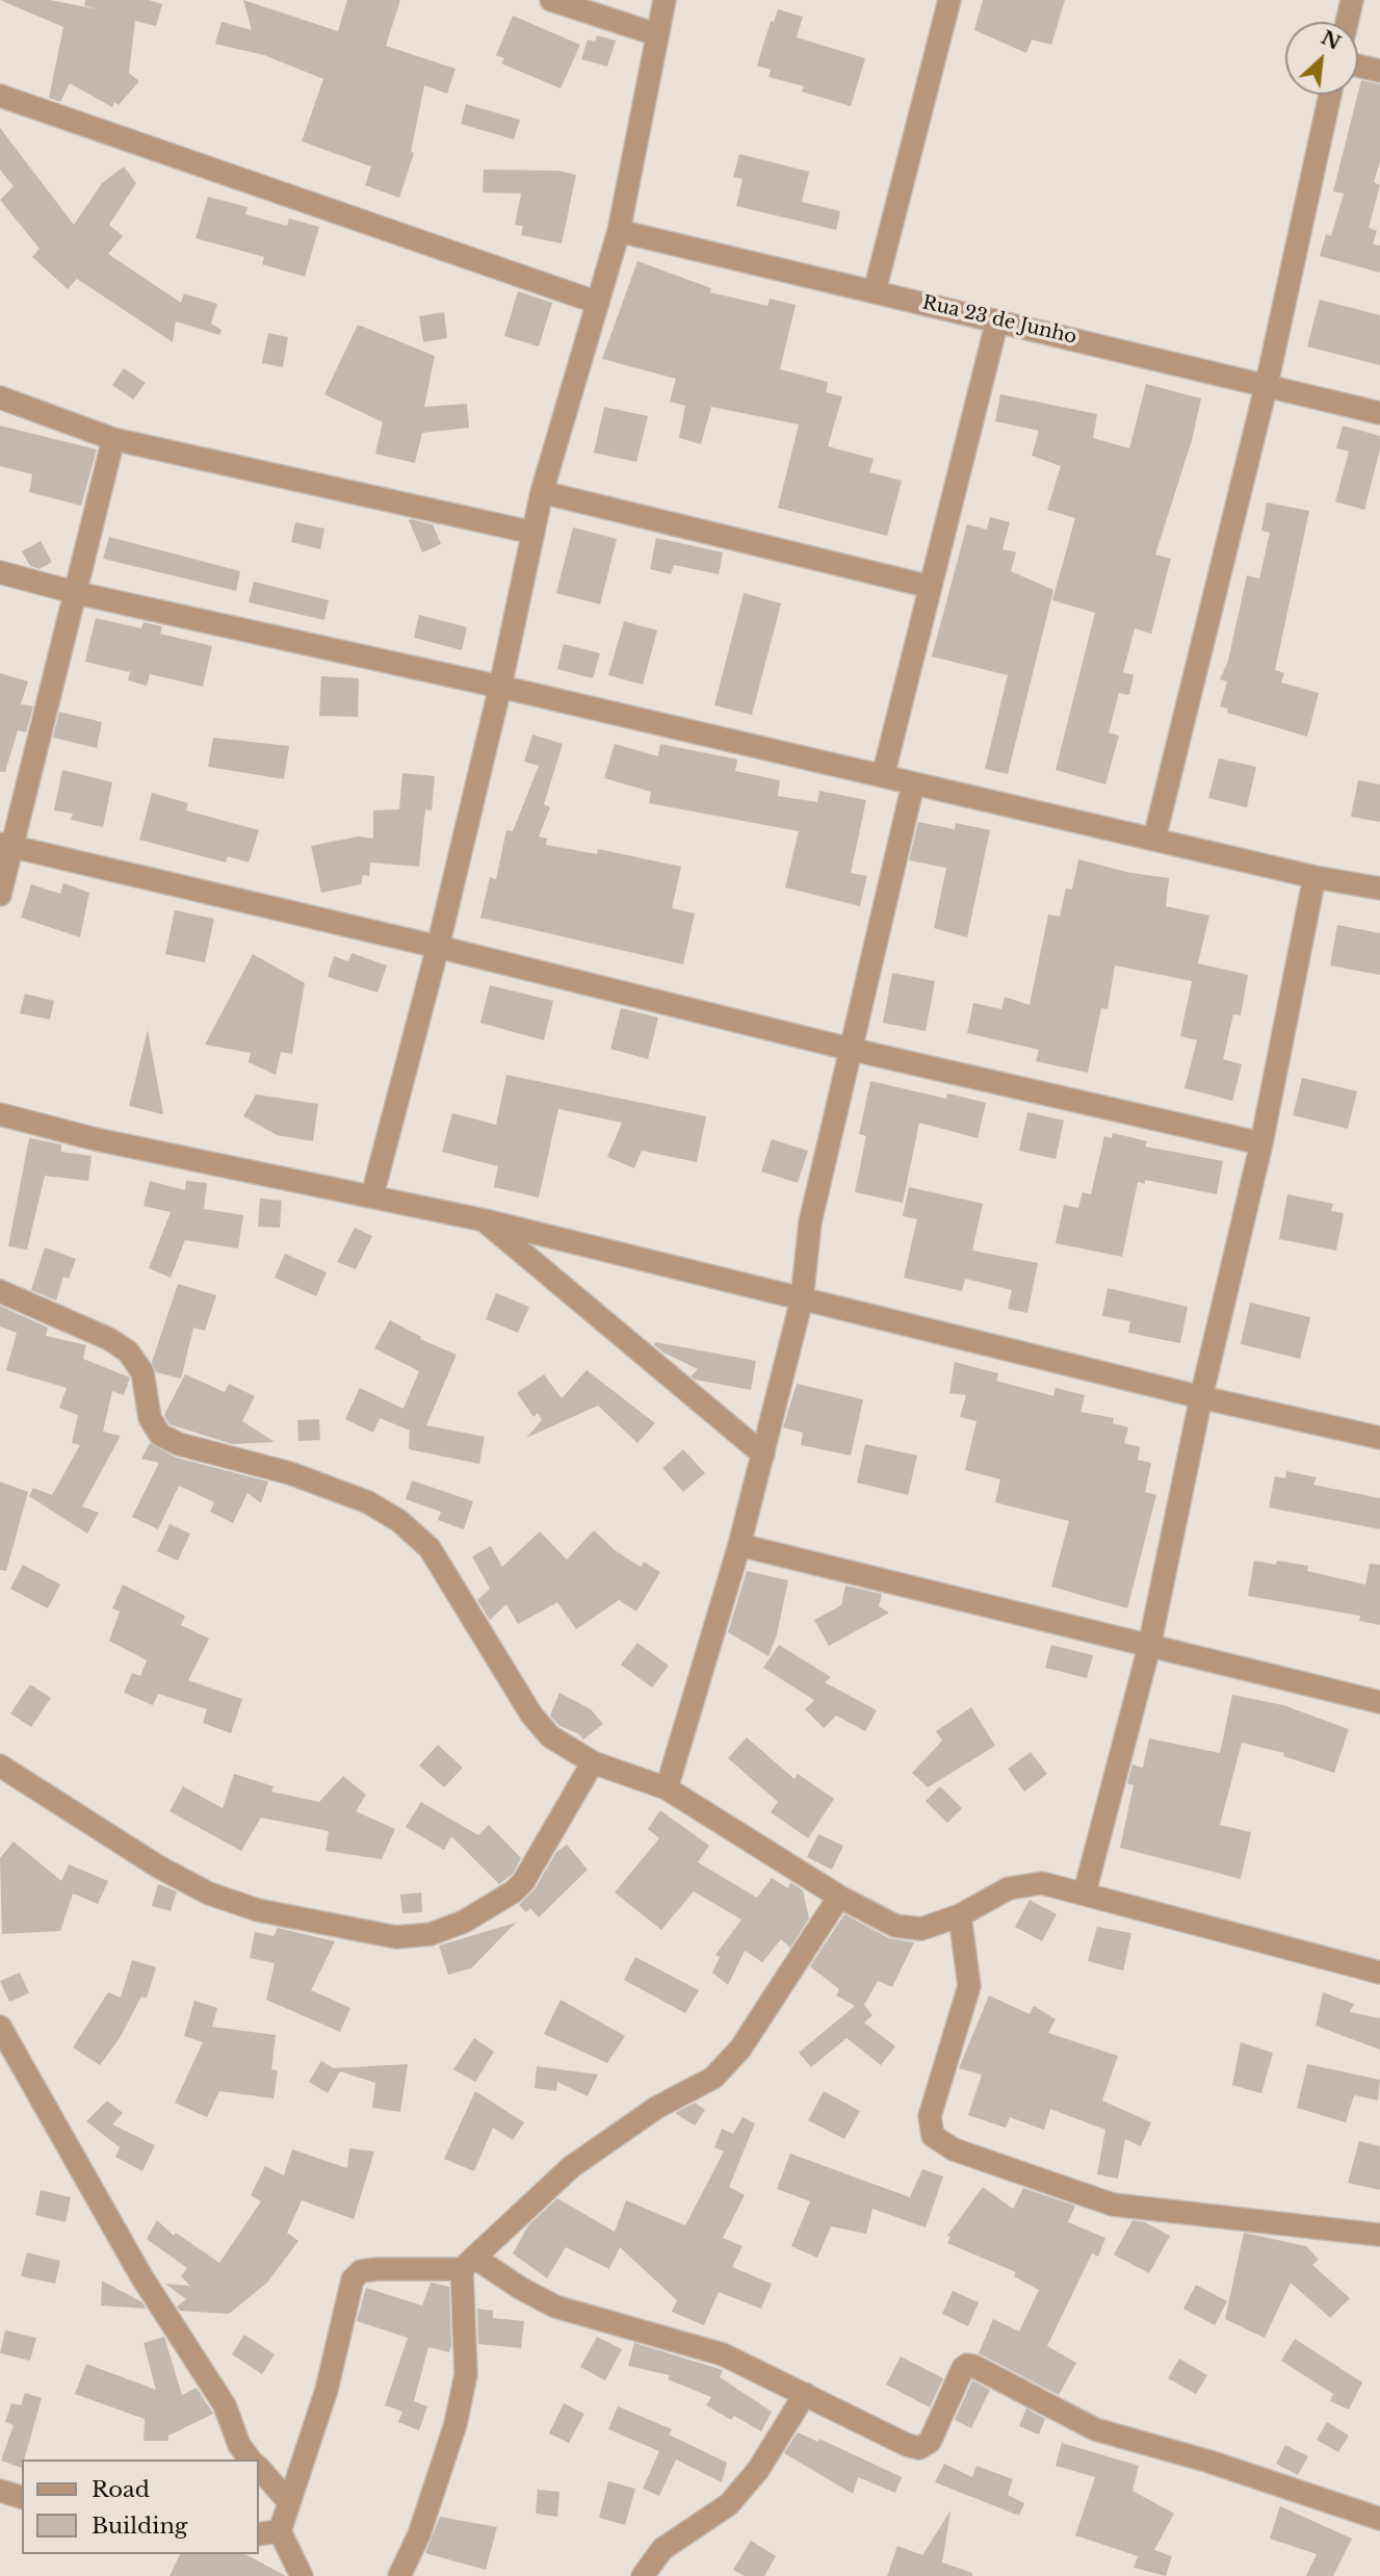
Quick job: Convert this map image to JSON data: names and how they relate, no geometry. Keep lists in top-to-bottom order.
{
  "streets": {
    "street": ["Rua 23 de Junho"]
  },
  "legend": ["Road", "Building"],
  "north": "top right"
}
